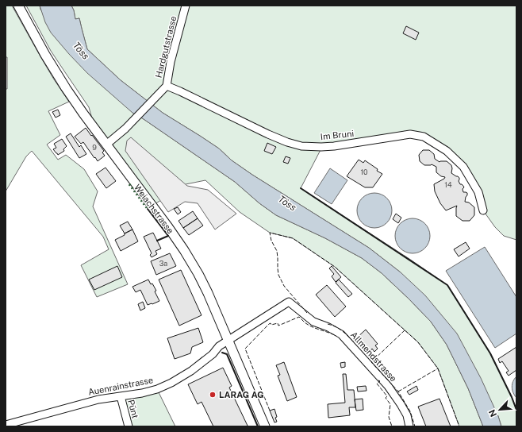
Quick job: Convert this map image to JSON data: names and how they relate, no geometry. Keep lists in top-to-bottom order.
{
  "streets": {
    "main road": ["Weiachstrasse"],
    "street": [
      "Hardgutstrasse",
      "Im Bruni",
      "Allmendstrasse",
      "Auenrainstrasse",
      "Pünt"
    ]
  },
  "crossings": [
    ["Hardgutstrasse", "Im Bruni"],
    ["Hardgutstrasse", "Weiachstrasse"],
    ["Weiachstrasse", "Allmendstrasse"],
    ["Weiachstrasse", "Auenrainstrasse"],
    ["Allmendstrasse", "Auenrainstrasse"],
    ["Auenrainstrasse", "Pünt"]
  ],
  "water": ["Töss"],
  "places": ["LARAG AG"],
  "house_numbers": [
    "9",
    "10",
    "14",
    "3a"
  ],
  "north": "bottom left"
}
